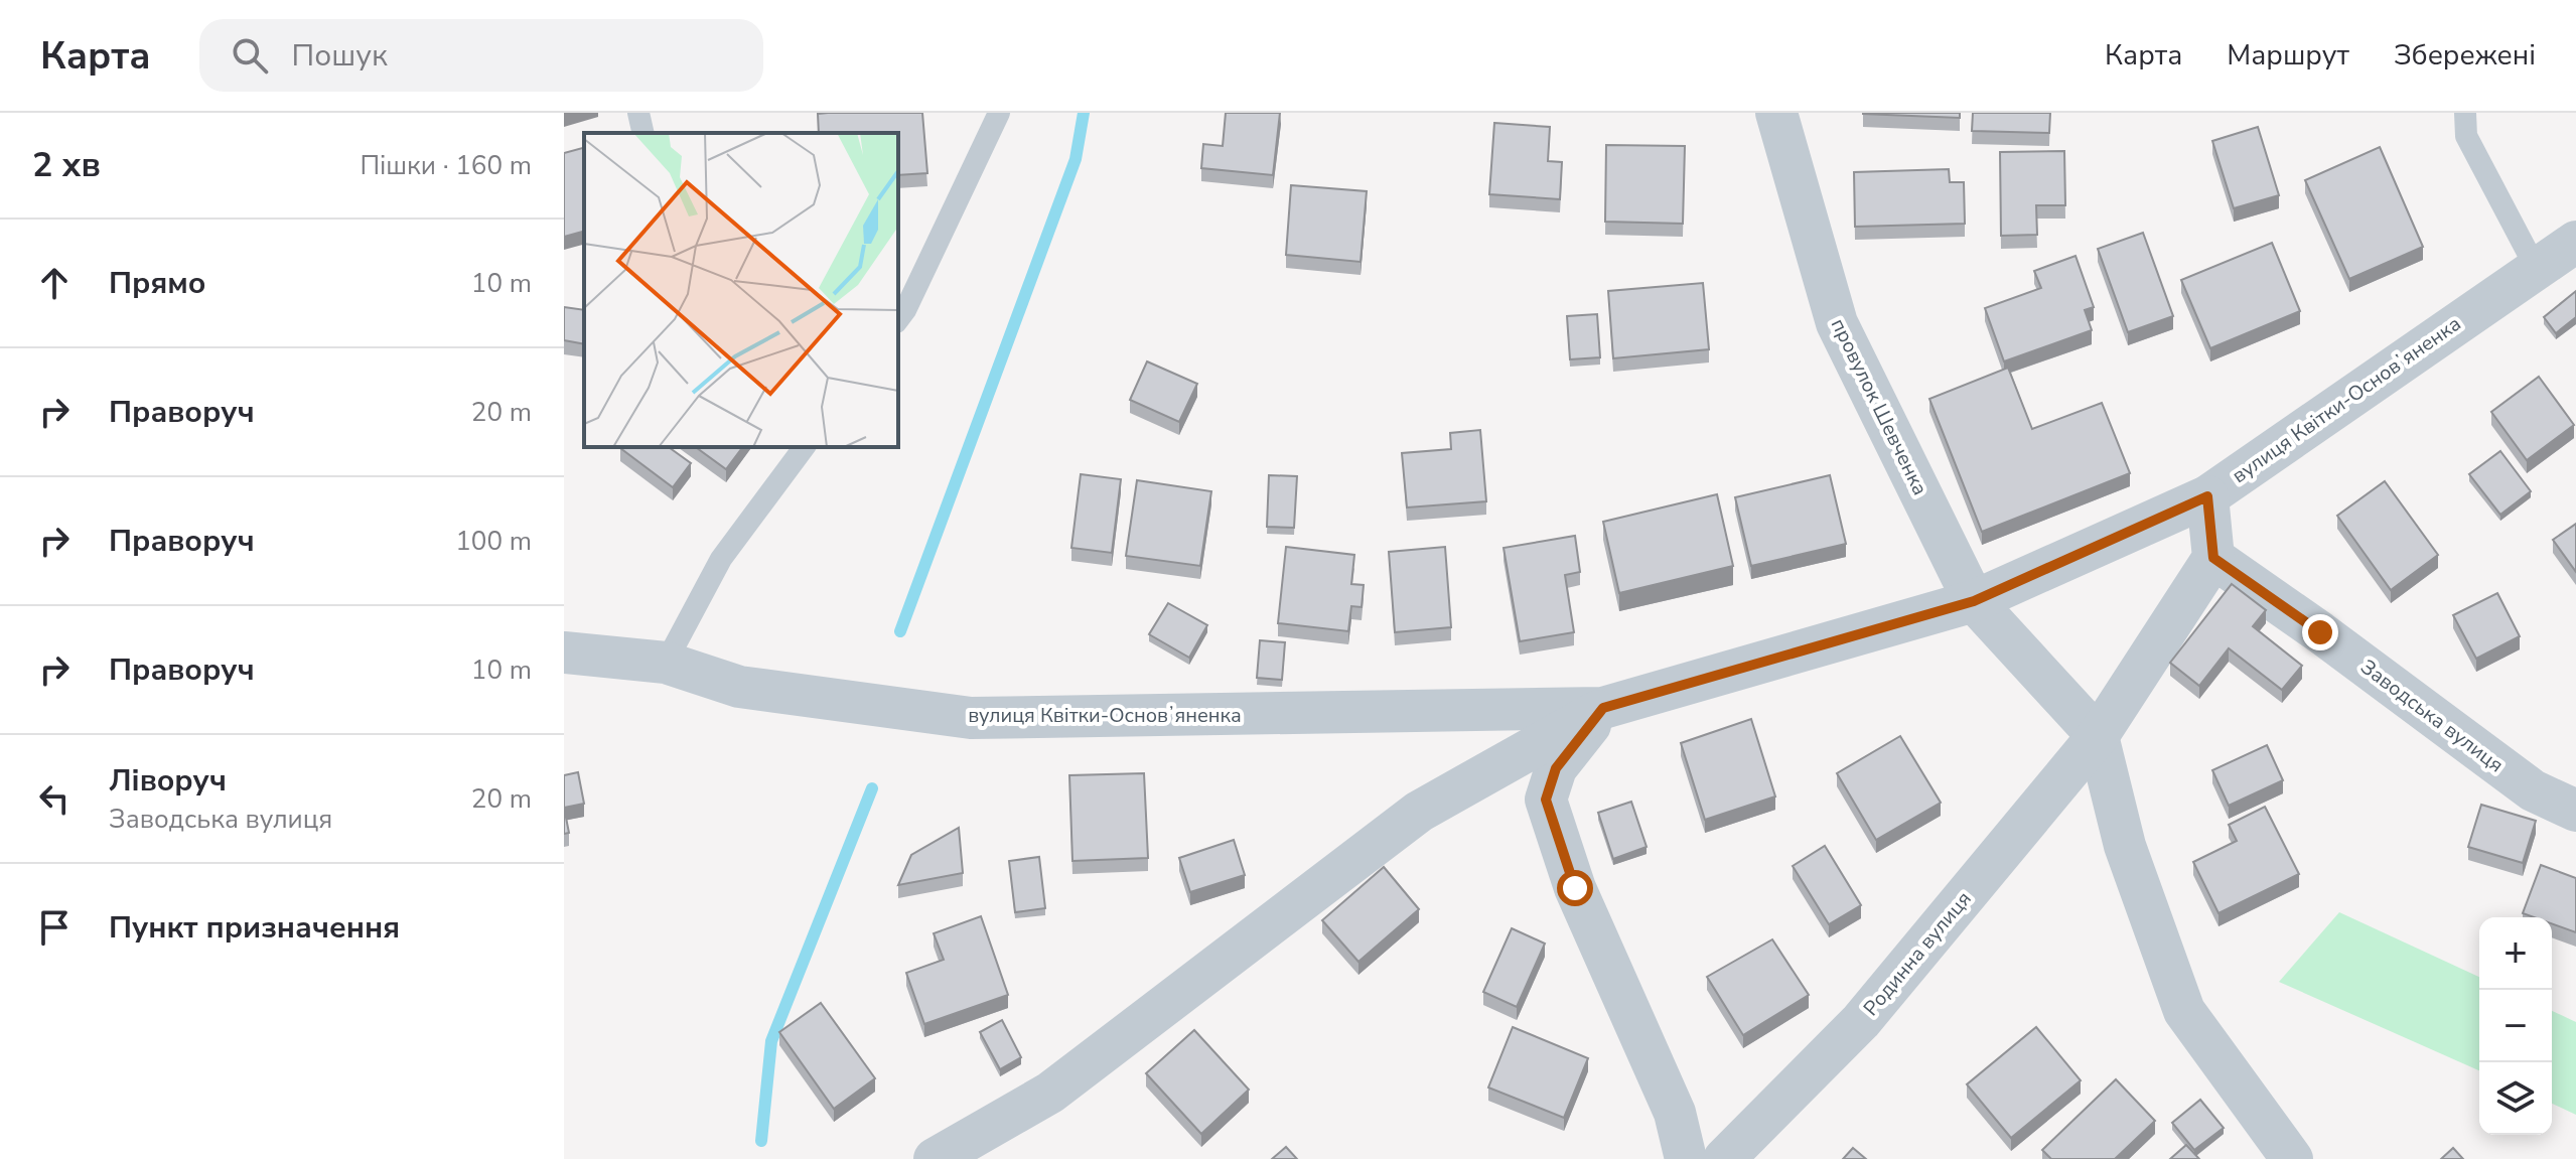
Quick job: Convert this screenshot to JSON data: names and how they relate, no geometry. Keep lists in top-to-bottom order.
{
  "streets": {
    "street": [
      "вулиця Квітки-Основʼяненка",
      "провулок Шевченка",
      "Заводська вулиця",
      "Родинна вулиця"
    ]
  },
  "crossings": [
    ["вулиця Квітки-Основʼяненка", "провулок Шевченка"],
    ["провулок Шевченка", "Родинна вулиця"],
    ["Заводська вулиця", "Родинна вулиця"]
  ],
  "page": {
    "header": "Карта",
    "search": "Пошук",
    "nav": ["Карта", "Маршрут", "Збережені"],
    "heading": ["2 хв", "Пішки · 160 m"],
    "list": [
      ["Прямо", "10 m"],
      ["Праворуч", "20 m"],
      ["Праворуч", "100 m"],
      ["Праворуч", "10 m"],
      ["Ліворуч", "Заводська вулиця", "20 m"],
      "Пункт призначення"
    ],
    "map_buttons": ["+", "−"]
  }
}
